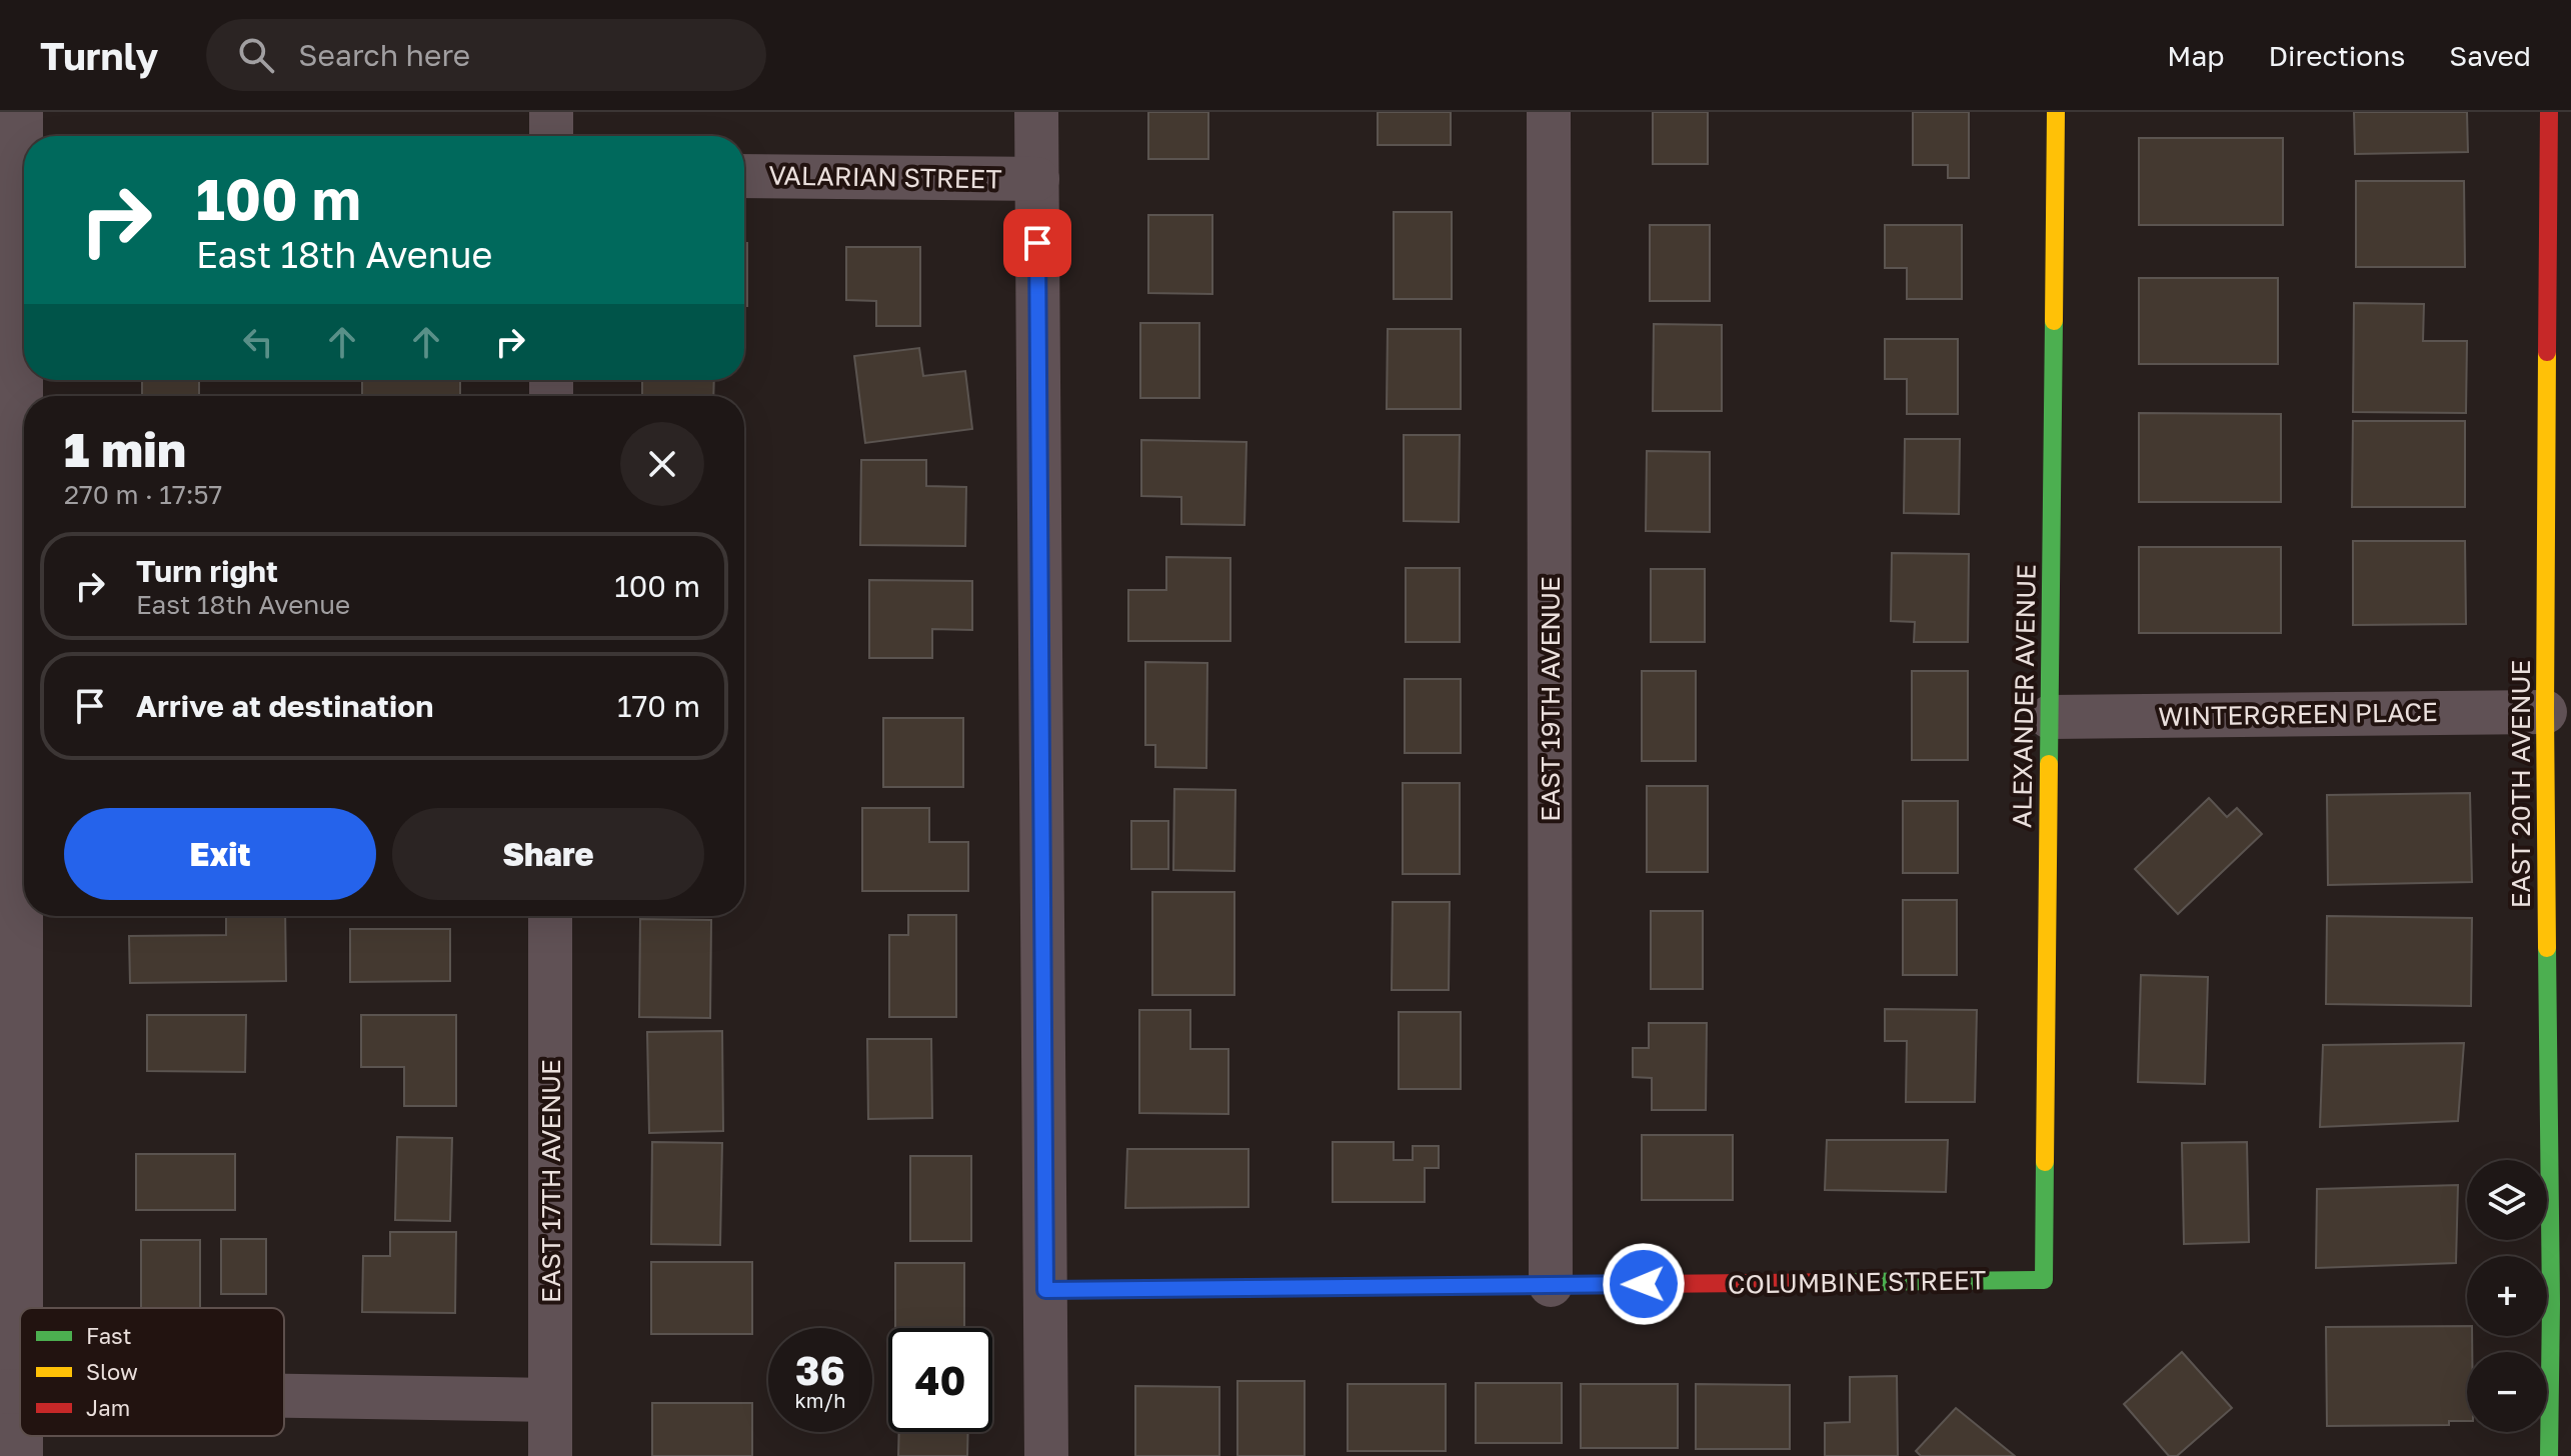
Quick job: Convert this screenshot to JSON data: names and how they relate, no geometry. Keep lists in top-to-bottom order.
{
  "streets": {
    "street": [
      "VALARIAN STREET",
      "ALEXANDER AVENUE",
      "EAST 19TH AVENUE",
      "WINTERGREEN PLACE",
      "EAST 20TH AVENUE",
      "EAST 17TH AVENUE",
      "COLUMBINE STREET"
    ]
  },
  "crossings": [
    ["ALEXANDER AVENUE", "WINTERGREEN PLACE"],
    ["ALEXANDER AVENUE", "COLUMBINE STREET"],
    ["EAST 19TH AVENUE", "COLUMBINE STREET"],
    ["WINTERGREEN PLACE", "EAST 20TH AVENUE"]
  ],
  "legend": ["Fast", "Slow", "Jam"],
  "page": {
    "header": "Turnly",
    "search": "Search here",
    "nav": ["Map", "Directions", "Saved"],
    "turn": ["100 m", "East 18th Avenue"],
    "heading": ["1 min", "270 m · 17:57"],
    "list": [
      {
        "name": "Turn right",
        "note": "East 18th Avenue",
        "value": "100 m"
      },
      {
        "name": "Arrive at destination",
        "value": "170 m"
      }
    ],
    "buttons": ["Exit", "Share"],
    "map_buttons": ["+", "−"],
    "speed": "36 km/h",
    "limit": "40"
  }
}
